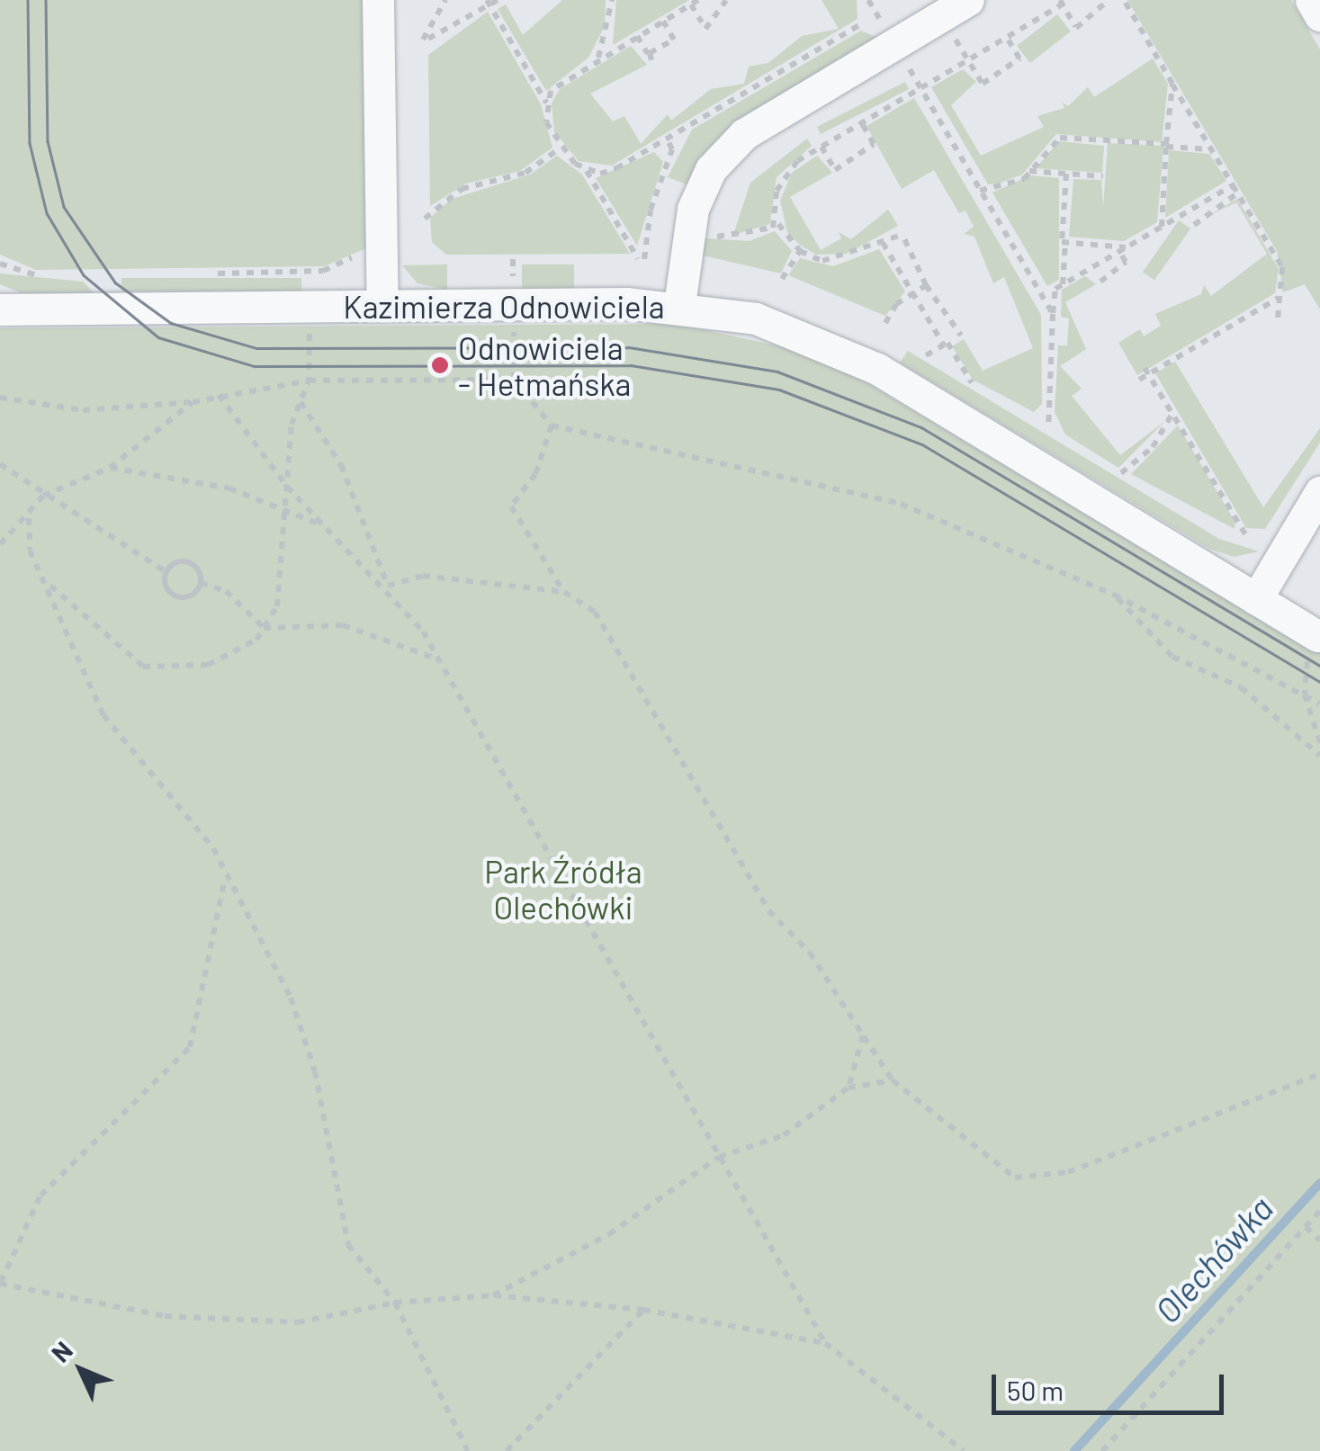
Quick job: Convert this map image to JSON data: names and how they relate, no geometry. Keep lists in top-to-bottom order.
{
  "streets": {
    "street": ["Kazimierza Odnowiciela"]
  },
  "water": ["Olechówka"],
  "parks": ["Park Źródła Olechówki"],
  "places": ["Odnowiciela - Hetmańska"],
  "scale_bar": "50 m",
  "north": "top left"
}
